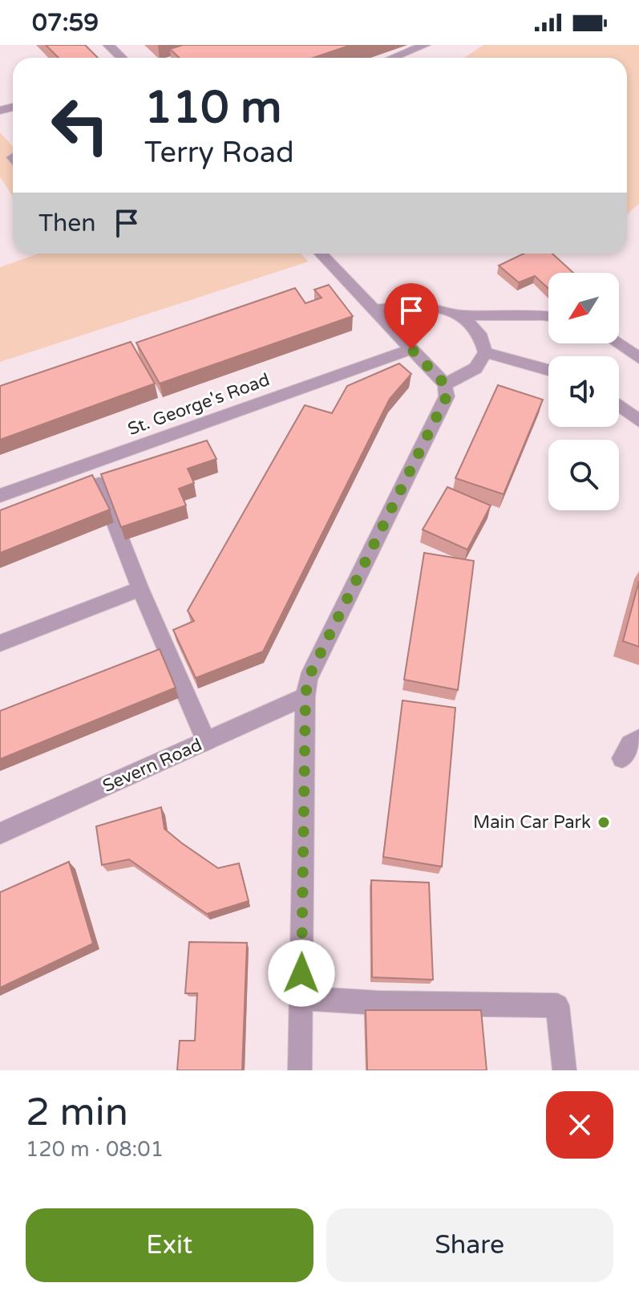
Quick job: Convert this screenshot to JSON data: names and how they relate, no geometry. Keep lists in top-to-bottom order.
{
  "streets": {
    "street": ["St. George's Road", "Severn Road"]
  },
  "places": ["Main Car Park"],
  "north": "bottom left",
  "page": {
    "status": "07:59",
    "turn": ["110 m", "Terry Road"],
    "then": "Then",
    "heading": ["2 min", "120 m · 08:01"],
    "buttons": ["Exit", "Share"]
  }
}
